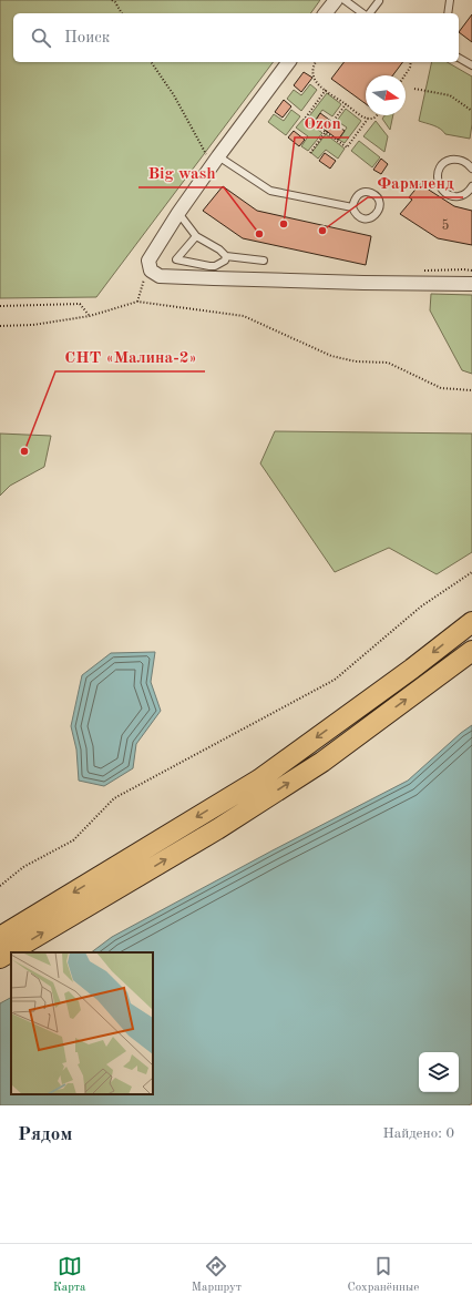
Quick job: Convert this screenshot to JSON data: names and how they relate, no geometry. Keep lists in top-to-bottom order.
{
  "places": [
    "Ozon",
    "Фармленд",
    "Big wash",
    "СНТ «Малина-2»"
  ],
  "house_numbers": ["5"],
  "north": "right",
  "page": {
    "search": "Поиск",
    "heading": ["Рядом", "Найдено: 0"],
    "nav": ["Карта", "Маршрут", "Сохранённые"]
  }
}
